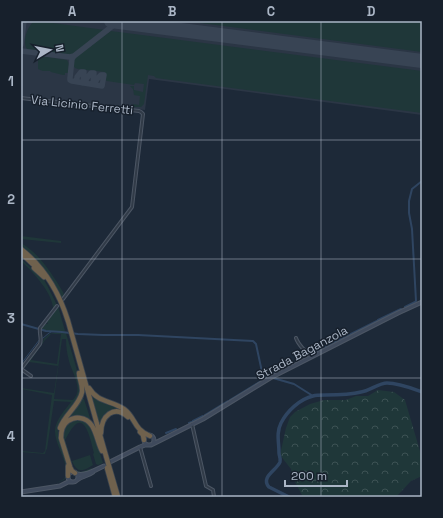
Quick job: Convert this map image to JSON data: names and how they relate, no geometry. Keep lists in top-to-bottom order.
{
  "streets": {
    "main road": ["Strada Baganzola"],
    "street": ["Via Licinio Ferretti"]
  },
  "scale_bar": "200 m",
  "north": "right",
  "grid": {
    "columns": [
      "A",
      "B",
      "C",
      "D"
    ],
    "rows": [
      "1",
      "2",
      "3",
      "4"
    ]
  }
}
